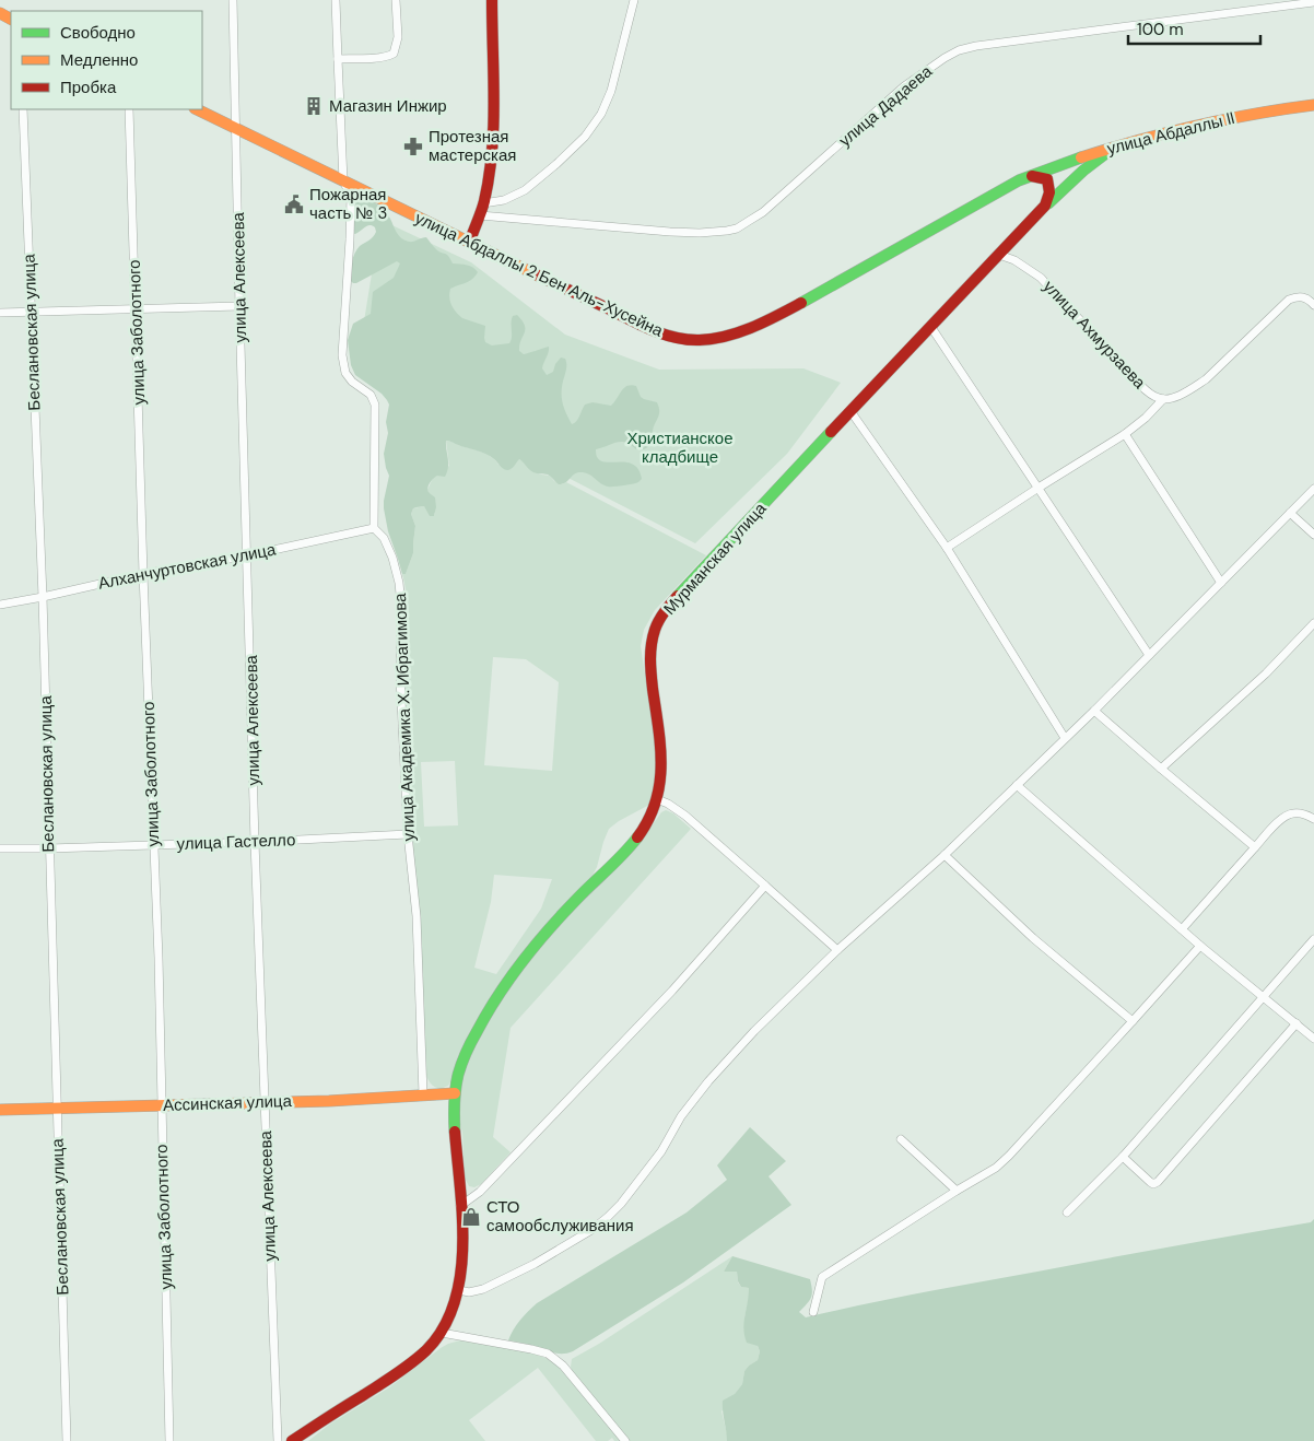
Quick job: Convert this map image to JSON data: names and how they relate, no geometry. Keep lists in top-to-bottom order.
{
  "streets": {
    "main road": [
      "улица Абдаллы II",
      "улица Абдаллы 2 Бен Аль-Хусейна",
      "Мурманская улица",
      "Ассинская улица"
    ],
    "street": [
      "улица Дадаева",
      "улица Алексеева",
      "Беслановская улица",
      "улица Заболотного",
      "улица Ахмурзаева",
      "Алханчуртовская улица",
      "улица Академика Х. Ибрагимова",
      "улица Гастелло"
    ]
  },
  "crossings": [
    ["улица Абдаллы II", "улица Абдаллы 2 Бен Аль-Хусейна"],
    ["улица Абдаллы II", "Мурманская улица"],
    ["улица Абдаллы 2 Бен Аль-Хусейна", "улица Алексеева"],
    ["улица Алексеева", "Алханчуртовская улица"],
    ["улица Алексеева", "улица Гастелло"],
    ["улица Алексеева", "Ассинская улица"],
    ["Беслановская улица", "Алханчуртовская улица"],
    ["Беслановская улица", "улица Гастелло"],
    ["Беслановская улица", "Ассинская улица"],
    ["улица Заболотного", "Алханчуртовская улица"],
    ["улица Заболотного", "улица Гастелло"],
    ["улица Заболотного", "Ассинская улица"],
    ["улица Ахмурзаева", "Мурманская улица"],
    ["Мурманская улица", "Ассинская улица"],
    ["Алханчуртовская улица", "улица Академика Х. Ибрагимова"],
    ["улица Академика Х. Ибрагимова", "улица Гастелло"],
    ["улица Академика Х. Ибрагимова", "Ассинская улица"]
  ],
  "parks": ["Христианское кладбище"],
  "places": {
    "building": ["Магазин Инжир"],
    "pharmacy": ["Протезная мастерская"],
    "public building": ["Пожарная часть № 3"],
    "shop": ["СТО самообслуживания"]
  },
  "legend": ["Свободно", "Медленно", "Пробка"],
  "scale_bar": "100 m"
}
